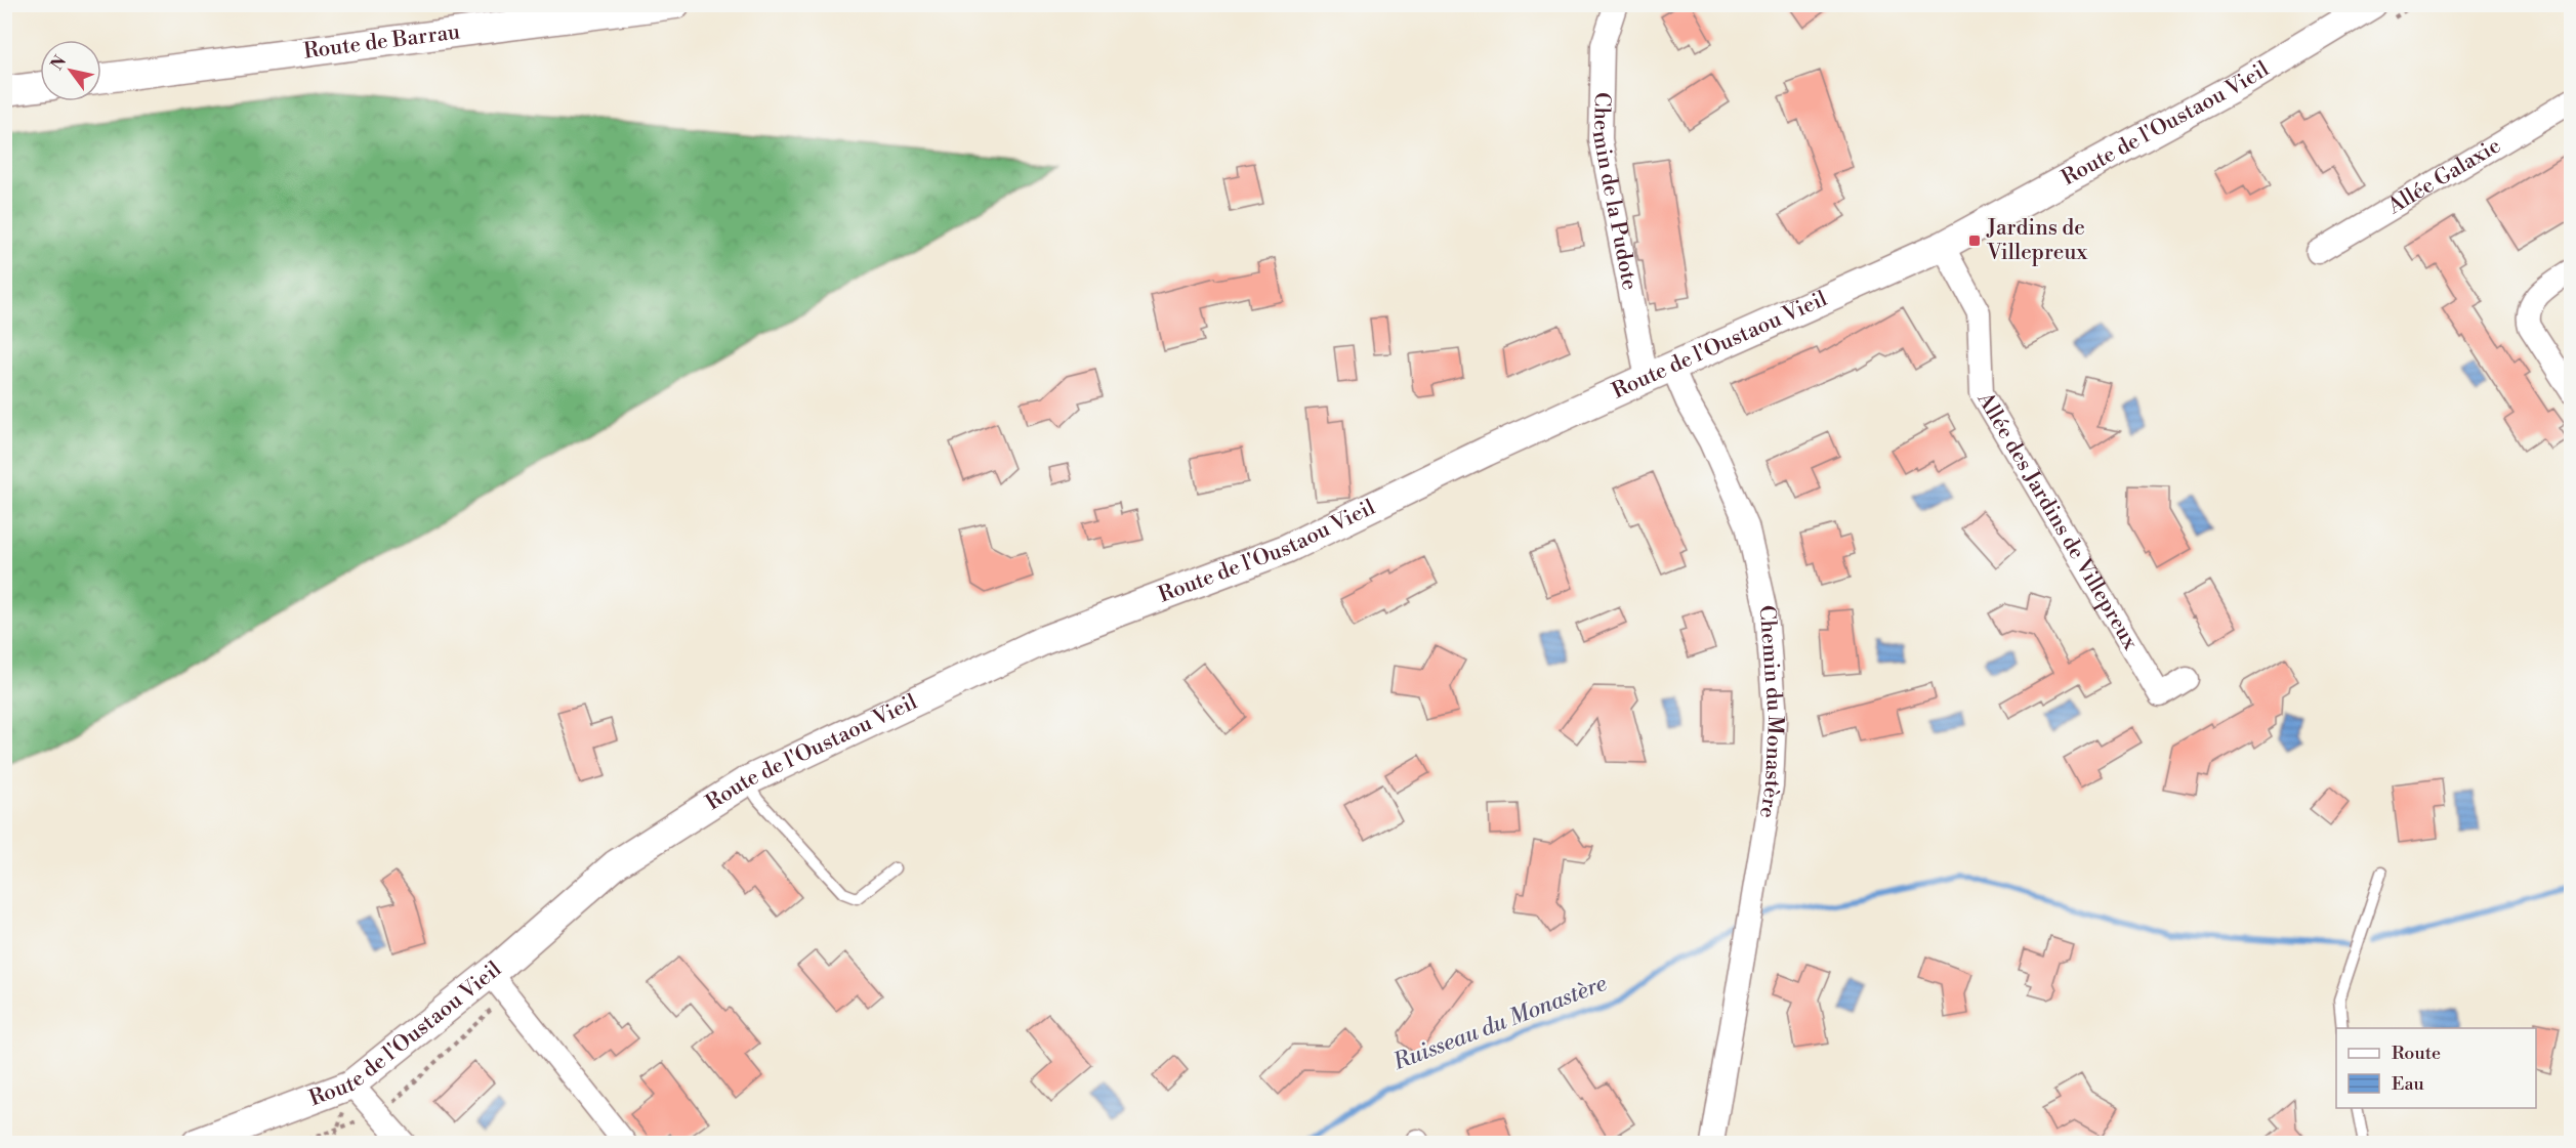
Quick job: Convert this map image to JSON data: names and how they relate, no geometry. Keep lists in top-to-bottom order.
{
  "streets": {
    "street": [
      "Route de Barrau",
      "Route de l'Oustaou Vieil",
      "Allée Galaxie",
      "Chemin de la Pudote",
      "Allée des Jardins de Villepreux",
      "Chemin du Monastère"
    ]
  },
  "crossings": [
    ["Route de l'Oustaou Vieil", "Chemin de la Pudote"],
    ["Route de l'Oustaou Vieil", "Allée des Jardins de Villepreux"],
    ["Route de l'Oustaou Vieil", "Chemin du Monastère"],
    ["Chemin de la Pudote", "Chemin du Monastère"]
  ],
  "water": ["Ruisseau du Monastère"],
  "places": {
    "transit": ["Jardins de Villepreux"]
  },
  "legend": ["Route", "Eau"],
  "north": "top left"
}
